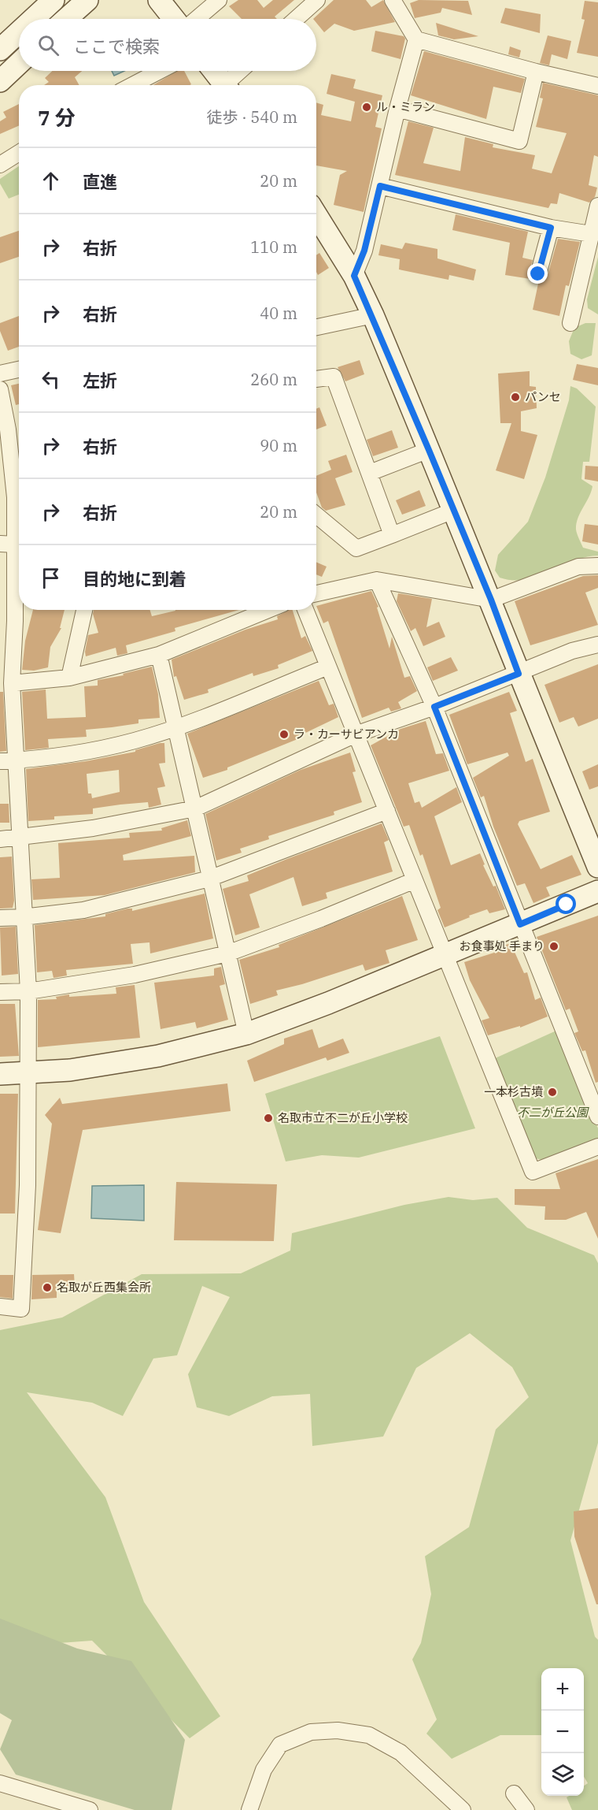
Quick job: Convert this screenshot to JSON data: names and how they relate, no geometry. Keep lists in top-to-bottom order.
{
  "parks": ["不二が丘公園"],
  "places": [
    "ル・ミラン",
    "パンセ",
    "ラ・カーサビアンカ",
    "お食事処 手まり",
    "一本杉古墳",
    "名取市立不二が丘小学校",
    "名取が丘西集会所"
  ],
  "page": {
    "search": "ここで検索",
    "heading": ["7 分", "徒歩 · 540 m"],
    "list": [
      ["直進", "20 m"],
      ["右折", "110 m"],
      ["右折", "40 m"],
      ["左折", "260 m"],
      ["右折", "90 m"],
      ["右折", "20 m"],
      "目的地に到着"
    ],
    "map_buttons": ["+", "−"]
  }
}
